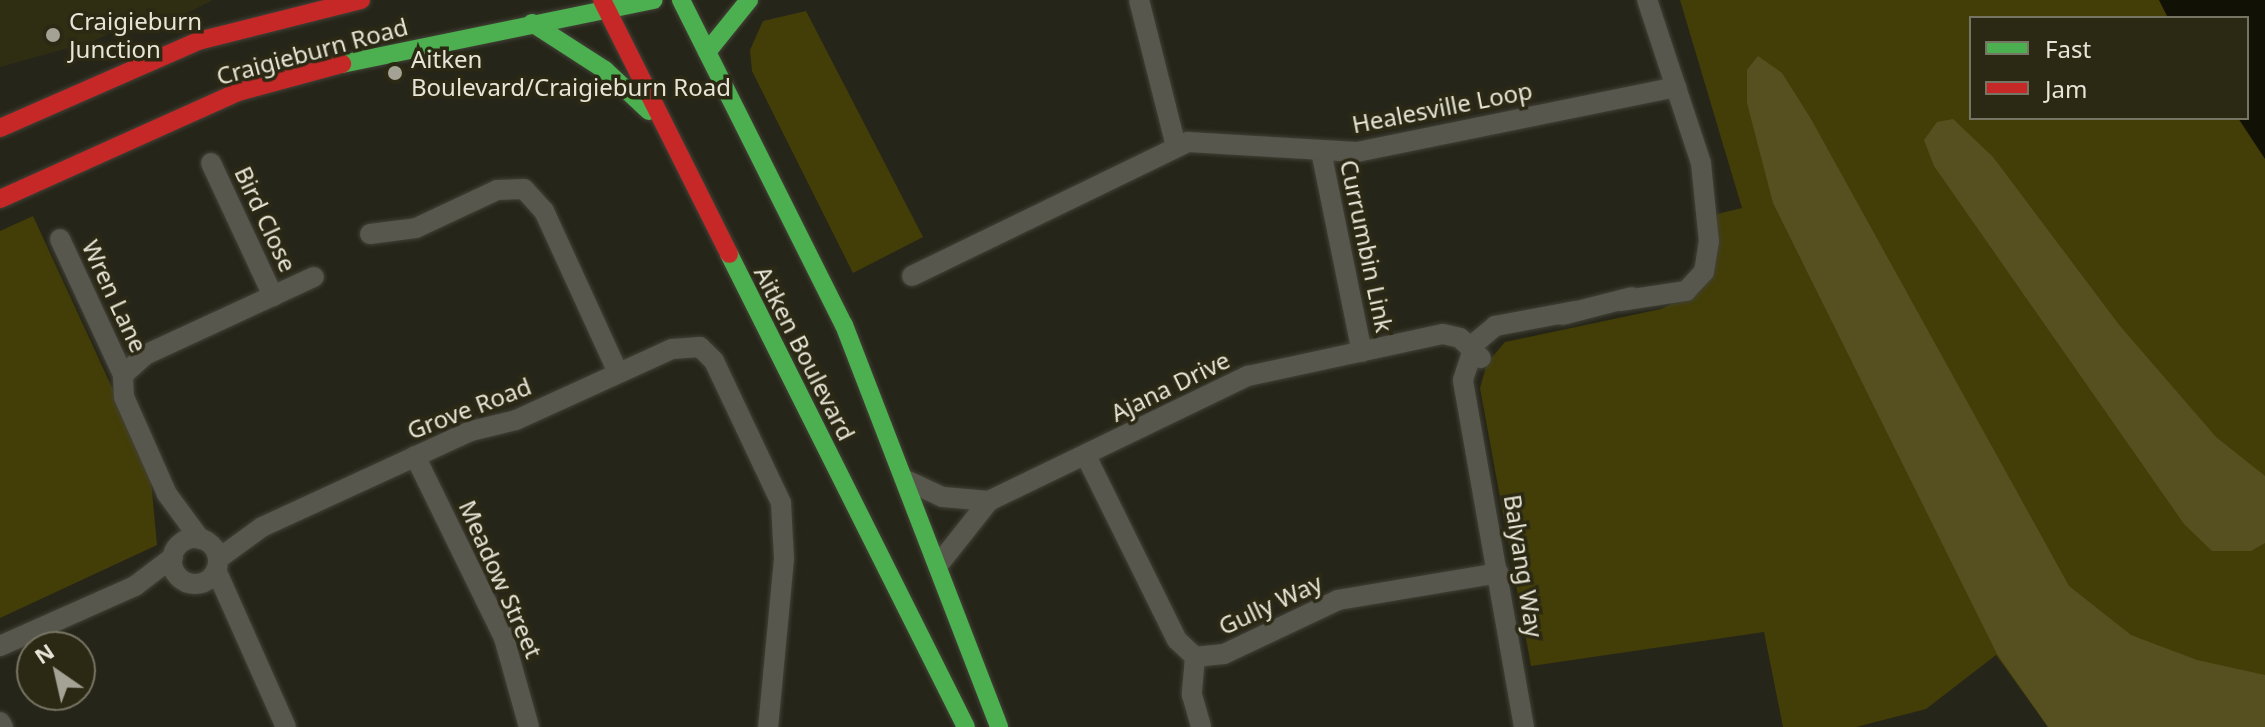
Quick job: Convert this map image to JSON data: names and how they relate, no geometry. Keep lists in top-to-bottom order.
{
  "streets": {
    "main road": ["Craigieburn Road", "Aitken Boulevard"],
    "street": [
      "Healesville Loop",
      "Bird Close",
      "Currumbin Link",
      "Wren Lane",
      "Ajana Drive",
      "Grove Road",
      "Balyang Way",
      "Meadow Street",
      "Gully Way"
    ]
  },
  "crossings": [
    ["Craigieburn Road", "Aitken Boulevard"],
    ["Healesville Loop", "Currumbin Link"],
    ["Currumbin Link", "Ajana Drive"],
    ["Aitken Boulevard", "Ajana Drive"],
    ["Ajana Drive", "Balyang Way"],
    ["Ajana Drive", "Gully Way"],
    ["Grove Road", "Meadow Street"],
    ["Balyang Way", "Gully Way"]
  ],
  "places": ["Craigieburn Junction", "Aitken Boulevard/Craigieburn Road"],
  "legend": ["Fast", "Jam"],
  "north": "top left"
}
